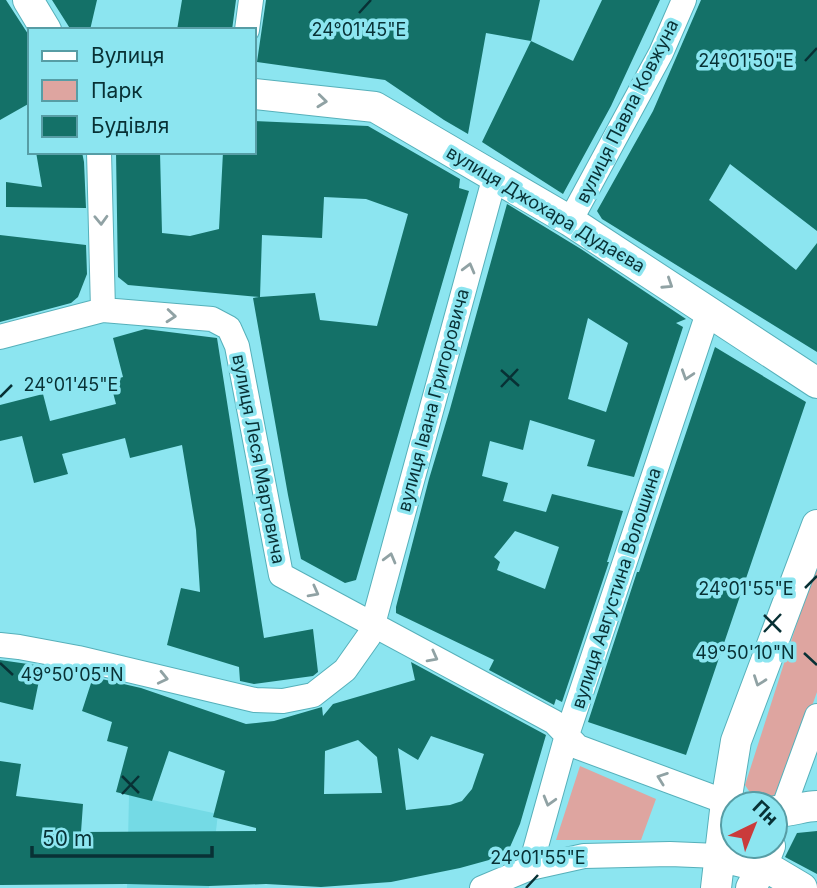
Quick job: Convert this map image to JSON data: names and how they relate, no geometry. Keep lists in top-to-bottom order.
{
  "streets": {
    "street": [
      "вулиця Павла Ковжуна",
      "вулиця Джохара Дудаєва",
      "вулиця Івана Григоровича",
      "вулиця Леся Мартовича",
      "вулиця Августина Волошина"
    ]
  },
  "crossings": [
    ["вулиця Павла Ковжуна", "вулиця Джохара Дудаєва"],
    ["вулиця Джохара Дудаєва", "вулиця Івана Григоровича"],
    ["вулиця Джохара Дудаєва", "вулиця Августина Волошина"],
    ["вулиця Івана Григоровича", "вулиця Леся Мартовича"]
  ],
  "one_way": ["вулиця Джохара Дудаєва", "вулиця Леся Мартовича"],
  "legend": ["Вулиця", "Парк", "Будівля"],
  "scale_bar": "50 m",
  "north": "top right",
  "coordinates": [
    "24°01'45\"E",
    "24°01'50\"E",
    "24°01'55\"E",
    "49°50'10\"N",
    "49°50'05\"N"
  ]
}
